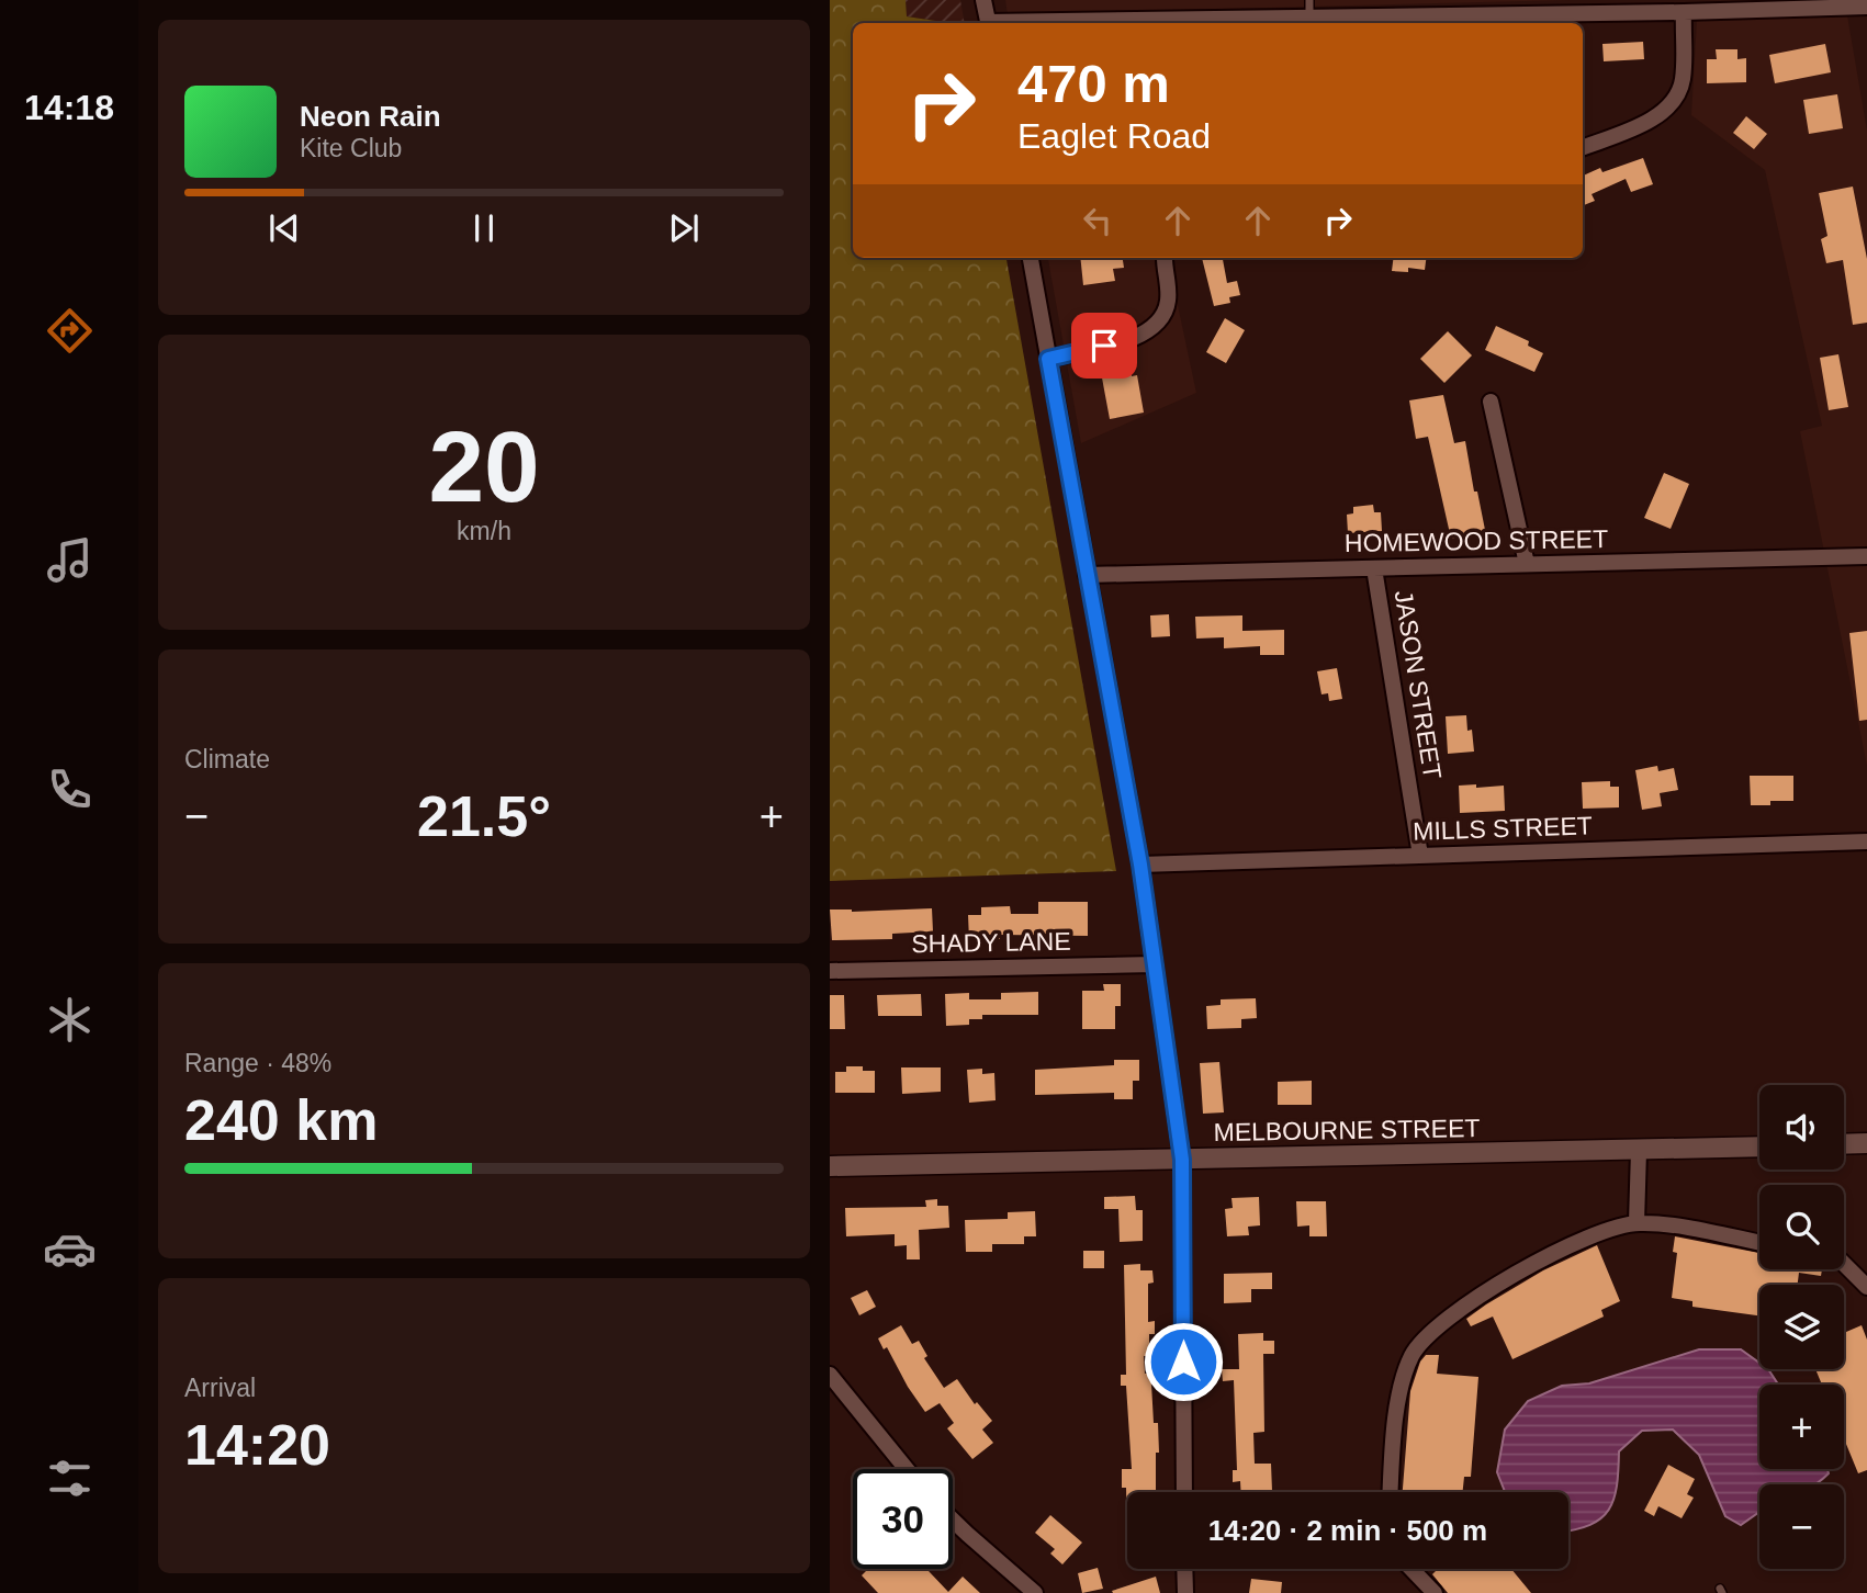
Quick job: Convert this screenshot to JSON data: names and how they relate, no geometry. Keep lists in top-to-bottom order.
{
  "streets": {
    "street": [
      "HOMEWOOD STREET",
      "JASON STREET",
      "MILLS STREET",
      "SHADY LANE",
      "MELBOURNE STREET"
    ]
  },
  "crossings": [
    ["HOMEWOOD STREET", "JASON STREET"],
    ["JASON STREET", "MILLS STREET"]
  ],
  "page": {
    "tabs": "14:18",
    "turn": ["470 m", "Eaglet Road"],
    "song": ["Neon Rain", "Kite Club"],
    "tile": [
      ["20", "km/h"],
      "Climate",
      ["Range · 48%", "240 km"],
      ["Arrival", "14:20"]
    ],
    "heat": ["−", "21.5°", "+"],
    "map_buttons": ["+", "−"],
    "limit": "30",
    "trip": "14:20 · 2 min · 500 m"
  }
}
